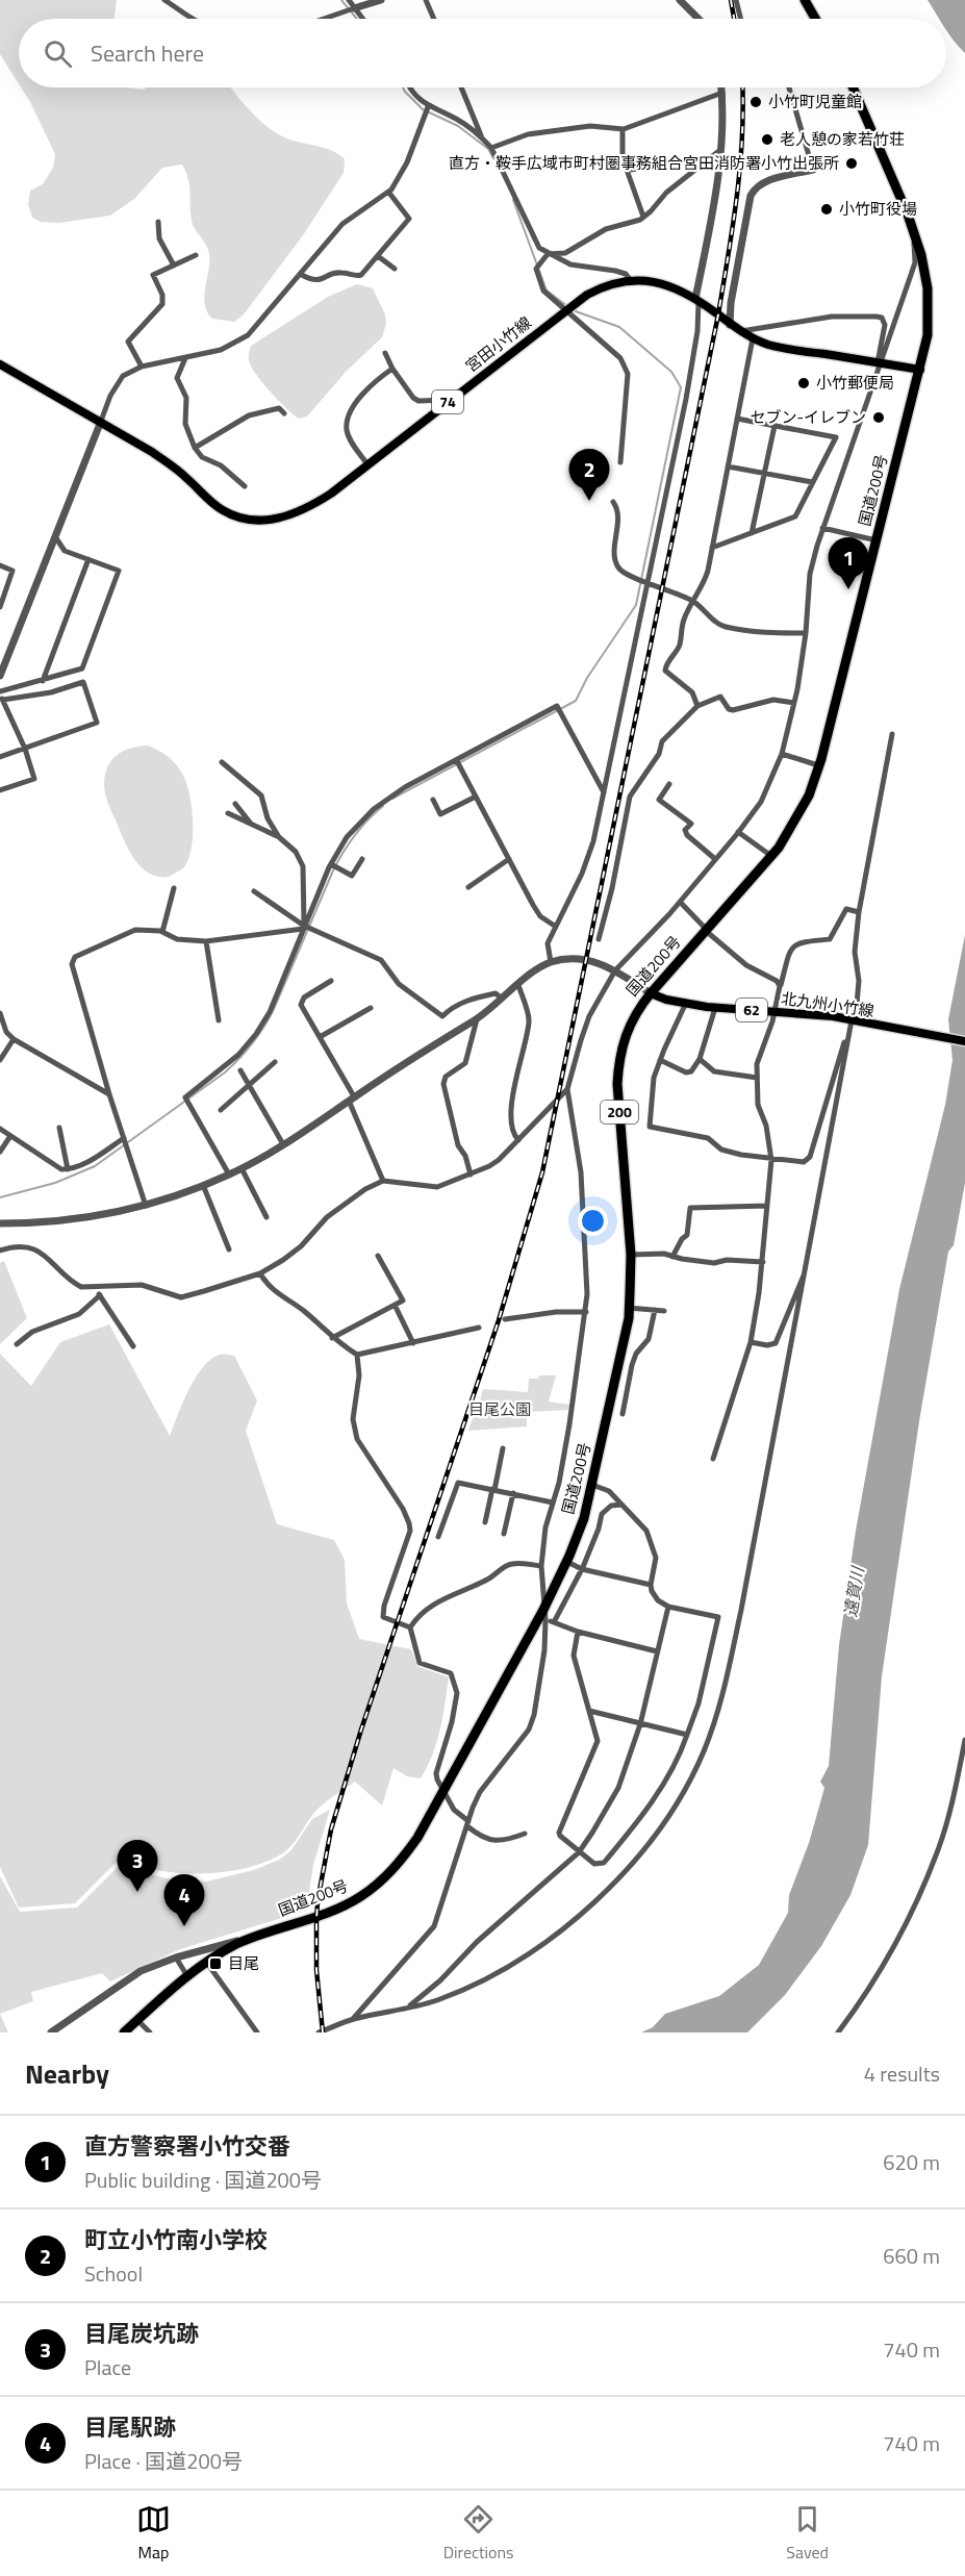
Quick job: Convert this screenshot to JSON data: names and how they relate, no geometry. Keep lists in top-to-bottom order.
{
  "streets": {
    "highway": ["国道200号", "200"],
    "main road": [
      "宮田小竹線",
      "74",
      "北九州小竹線",
      "62"
    ]
  },
  "crossings": [
    ["宮田小竹線", "国道200号"],
    ["国道200号", "北九州小竹線"]
  ],
  "water": ["遠賀川"],
  "parks": ["目尾公園"],
  "places": {
    "other": [
      "小竹町児童館",
      "老人憩の家若竹荘",
      "直方・鞍手広域市町村圏事務組合宮田消防署小竹出張所",
      "小竹町役場",
      "小竹郵便局",
      "セブン-イレブン"
    ],
    "transit": ["目尾"]
  },
  "page": {
    "search": "Search here",
    "pins": [
      "2",
      "1",
      "3",
      "4"
    ],
    "heading": ["Nearby", "4 results"],
    "list": [
      {
        "mark": "1",
        "name": "直方警察署小竹交番",
        "note": "Public building · 国道200号",
        "value": "620 m"
      },
      {
        "mark": "2",
        "name": "町立小竹南小学校",
        "note": "School",
        "value": "660 m"
      },
      {
        "mark": "3",
        "name": "目尾炭坑跡",
        "note": "Place",
        "value": "740 m"
      },
      {
        "mark": "4",
        "name": "目尾駅跡",
        "note": "Place · 国道200号",
        "value": "740 m"
      }
    ],
    "nav": ["Map", "Directions", "Saved"]
  }
}
